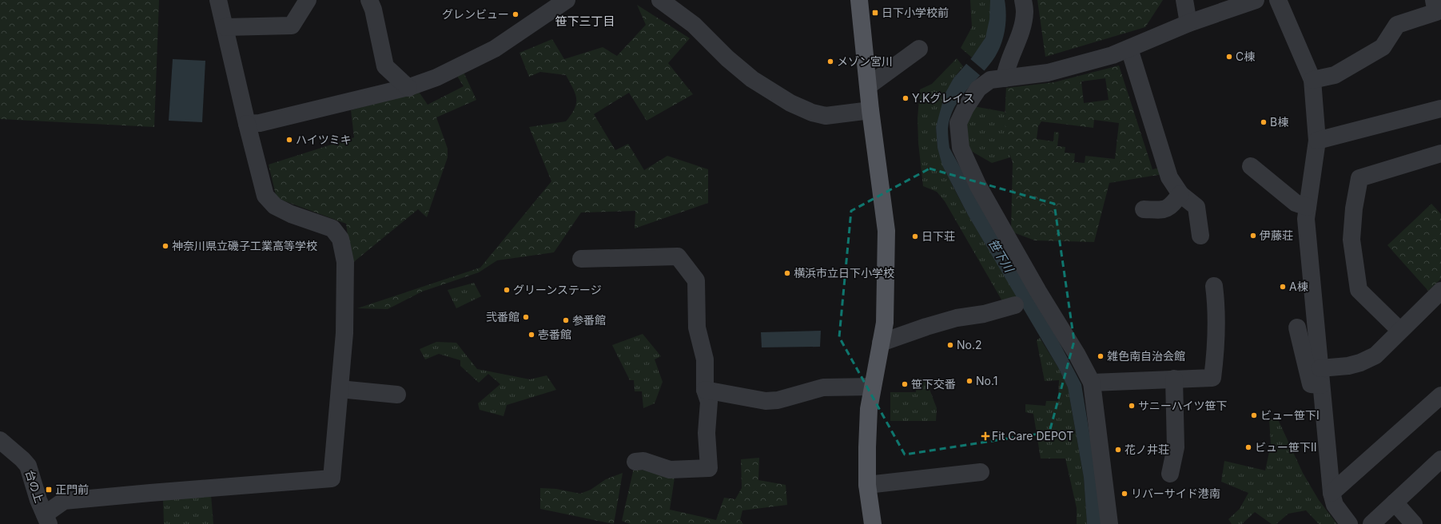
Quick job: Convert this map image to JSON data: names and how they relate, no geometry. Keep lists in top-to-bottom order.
{
  "streets": {
    "street": ["台の上"]
  },
  "districts": ["笹下三丁目"],
  "water": ["笹下川"],
  "places": {
    "transit": ["日下小学校前", "正門前"],
    "other": [
      "グレンビュー",
      "C棟",
      "メゾン宮川",
      "Y.Kグレイス",
      "B棟",
      "ハイツミキ",
      "伊藤荘",
      "日下荘",
      "神奈川県立磯子工業高等学校",
      "横浜市立日下小学校",
      "A棟",
      "グリーンステージ",
      "弐番館",
      "参番館",
      "壱番館",
      "No.2",
      "雑色南自治会館",
      "No.1",
      "笹下交番",
      "サニーハイツ笹下",
      "ビュー笹下Ⅰ",
      "ビュー笹下Ⅱ",
      "花ノ井荘",
      "リバーサイド港南"
    ],
    "health": ["Fit Care DEPOT"]
  }
}
